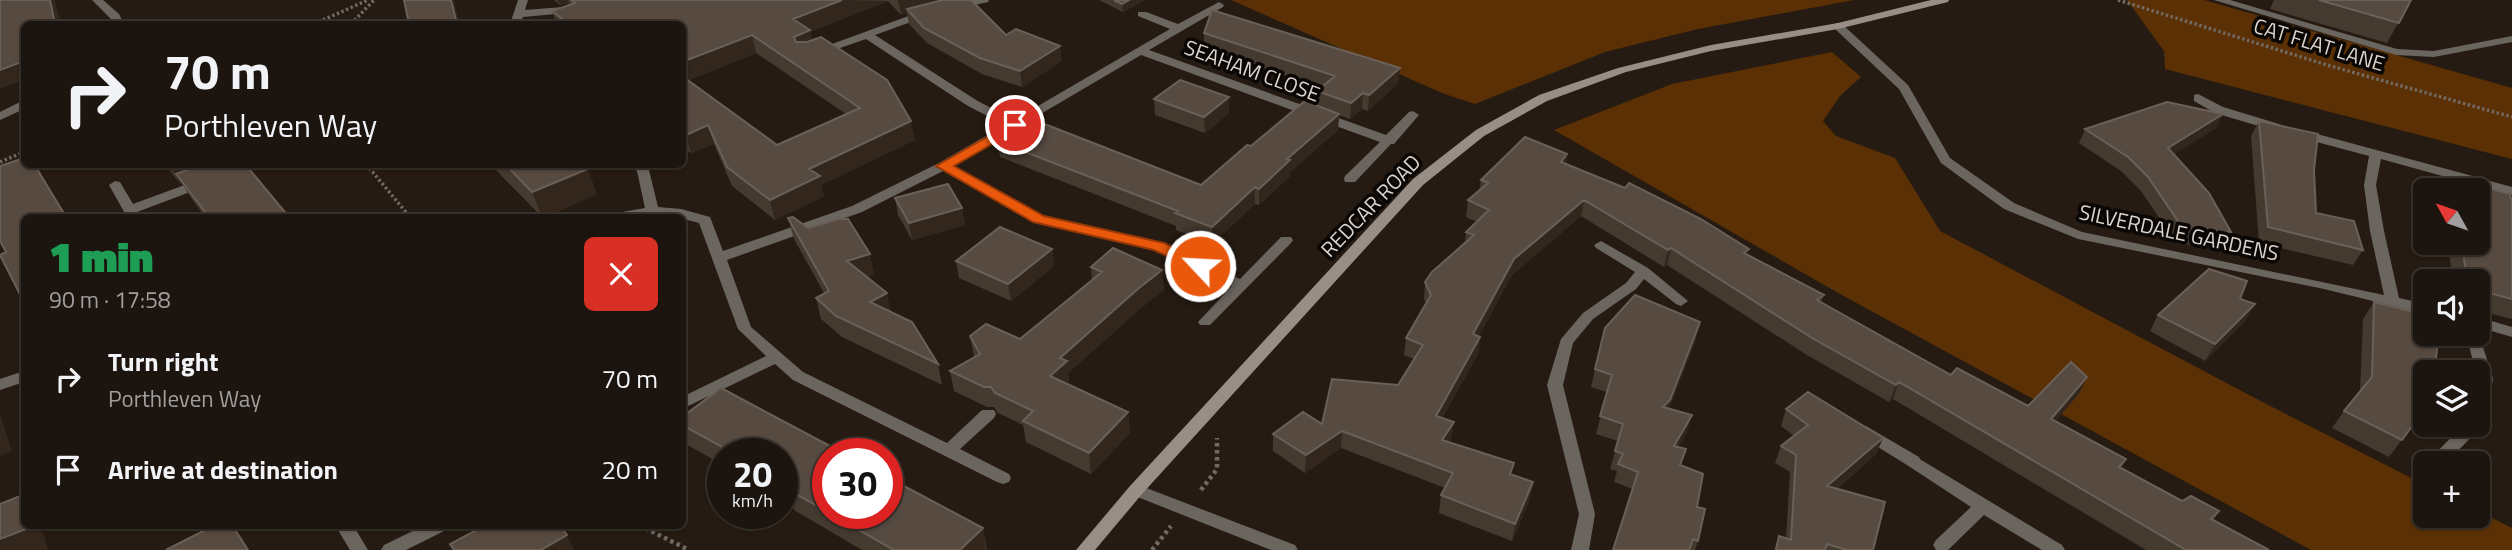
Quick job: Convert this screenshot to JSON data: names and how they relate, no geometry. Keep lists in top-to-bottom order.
{
  "streets": {
    "street": ["SEAHAM CLOSE", "REDCAR ROAD", "SILVERDALE GARDENS"],
    "path": ["CAT FLAT LANE"]
  },
  "crossings": [
    ["REDCAR ROAD", "SILVERDALE GARDENS"]
  ],
  "north": "top left",
  "page": {
    "turn": ["70 m", "Porthleven Way"],
    "map_buttons": "+",
    "heading": ["1 min", "90 m · 17:58"],
    "list": [
      {
        "name": "Turn right",
        "note": "Porthleven Way",
        "value": "70 m"
      },
      {
        "name": "Arrive at destination",
        "value": "20 m"
      }
    ],
    "speed": "20 km/h",
    "limit": "30"
  }
}
